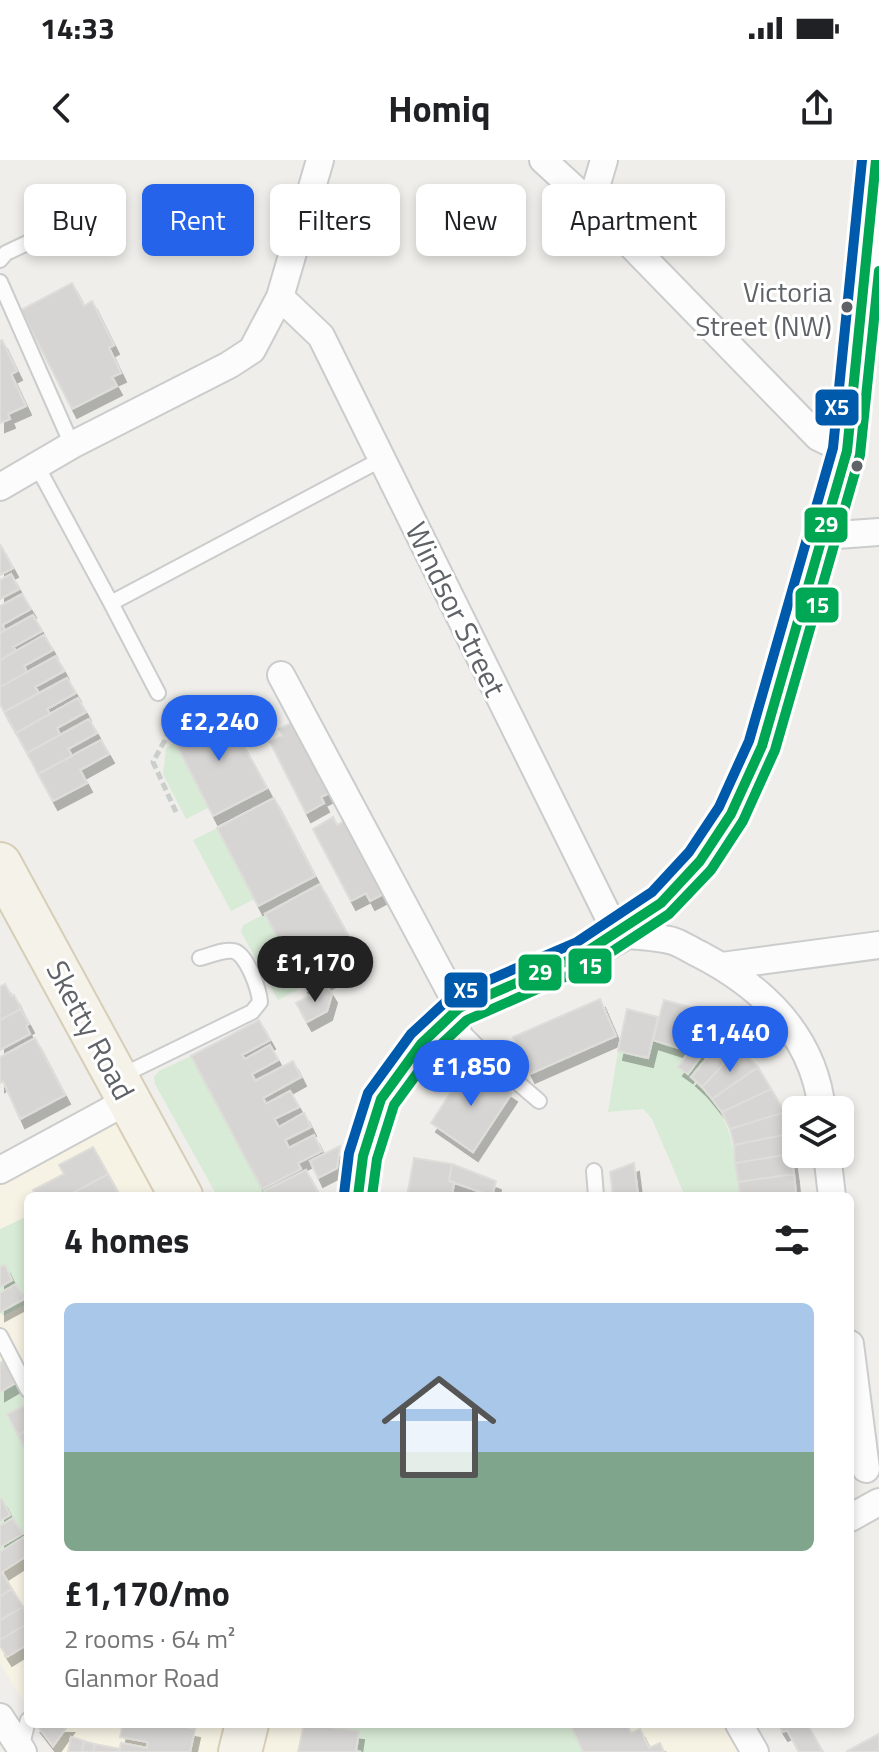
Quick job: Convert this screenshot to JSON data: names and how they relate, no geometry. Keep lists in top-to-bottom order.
{
  "streets": {
    "main road": ["Sketty Road"],
    "street": ["Windsor Street"]
  },
  "places": ["Victoria Street (NW)"],
  "lines": ["transit line 29", "transit line X5", "transit line 15"],
  "page": {
    "status": "14:33",
    "header": "Homiq",
    "chip": [
      "Buy",
      "Rent",
      "Filters",
      "New",
      "Apartment"
    ],
    "price": [
      "£2,240",
      "£1,170",
      "£1,440",
      "£1,850"
    ],
    "heading": "4 homes",
    "list": [
      {
        "name": "£1,170/mo",
        "note": "2 rooms · 64 m² · Glanmor Road"
      }
    ]
  }
}
